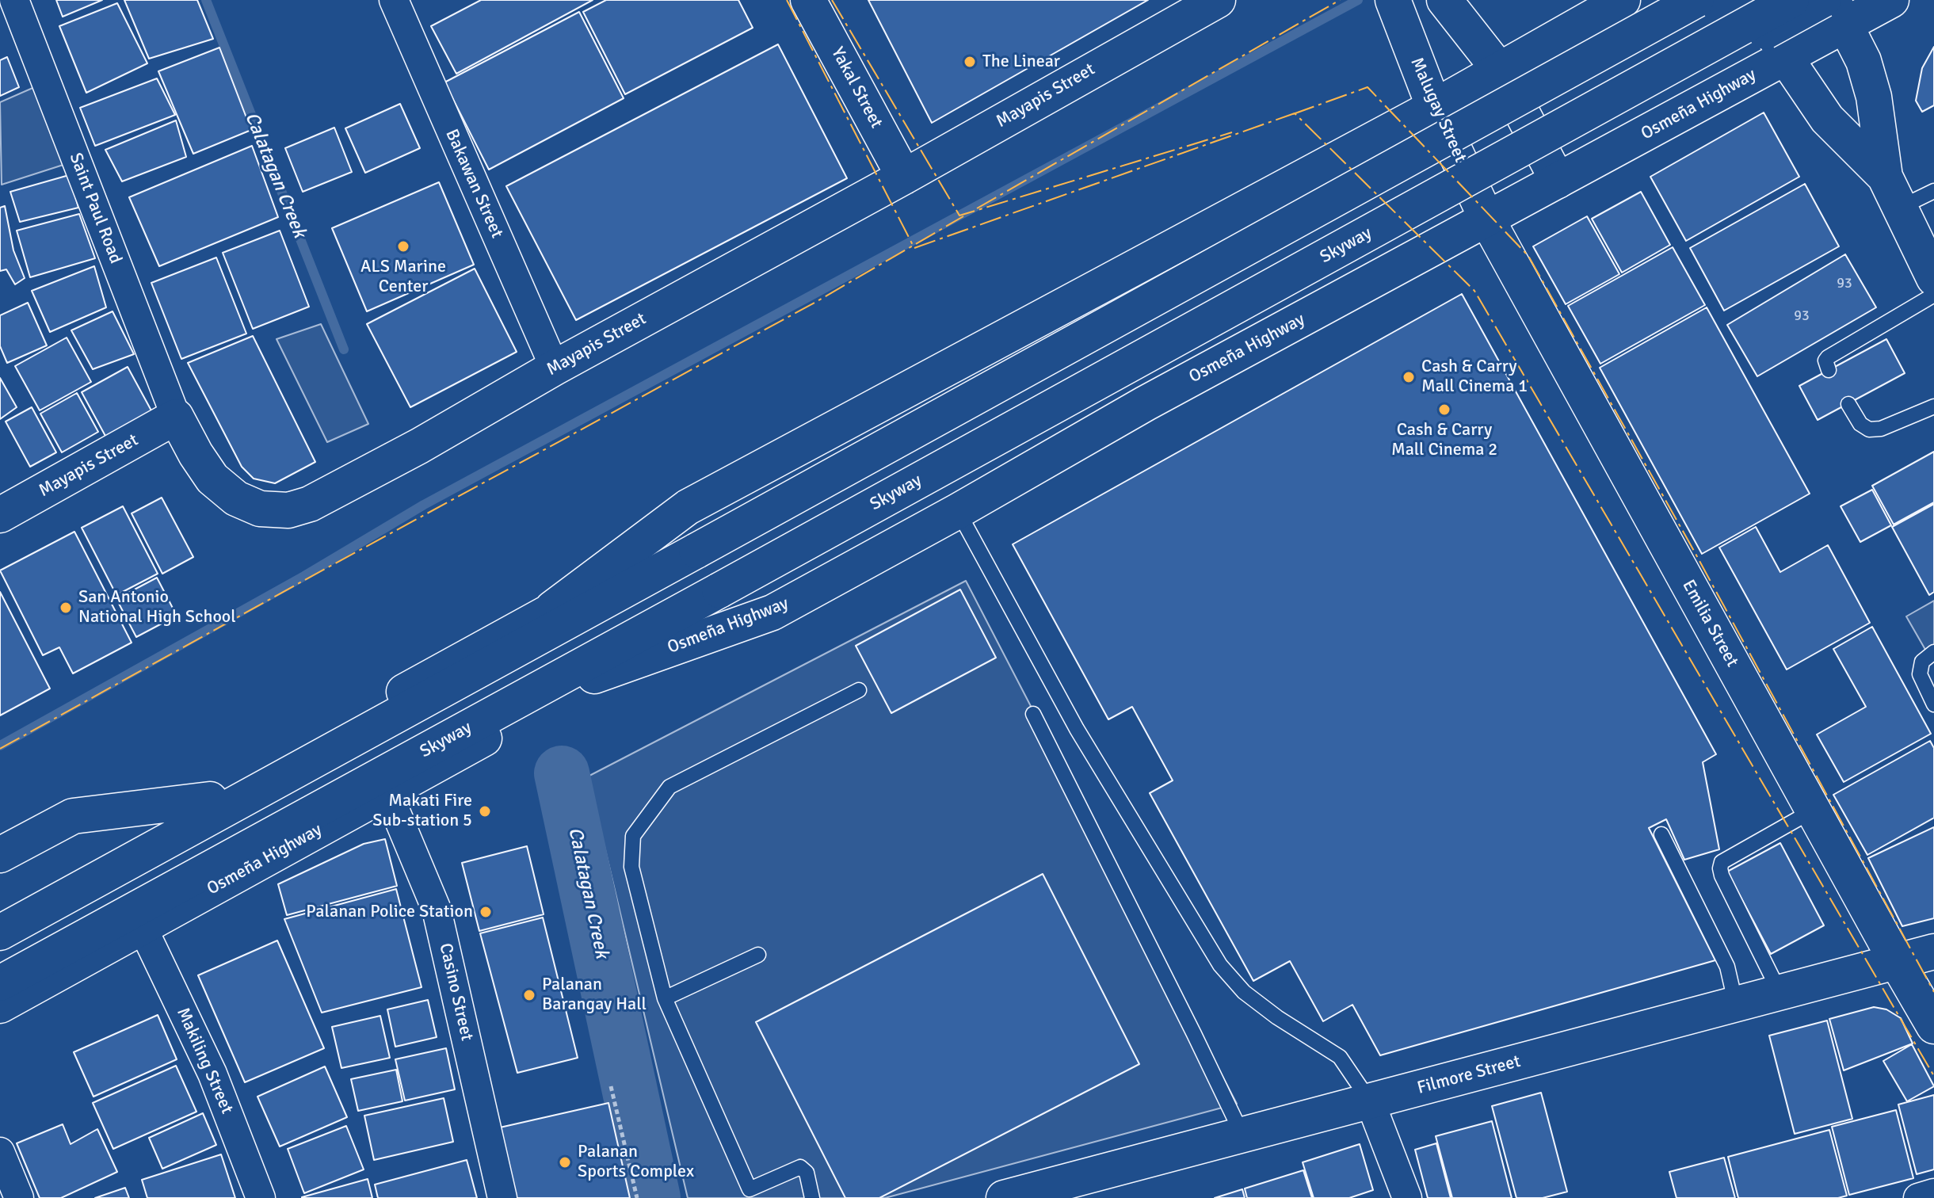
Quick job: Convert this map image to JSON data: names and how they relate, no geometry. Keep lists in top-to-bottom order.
{
  "streets": {
    "main road": [
      "Yakal Street",
      "Mayapis Street",
      "Osmeña Highway",
      "Malugay Street",
      "Skyway",
      "Emilia Street",
      "Filmore Street"
    ],
    "street": [
      "Bakawan Street",
      "Saint Paul Road",
      "Casino Street",
      "Makiling Street"
    ]
  },
  "crossings": [
    ["Yakal Street", "Mayapis Street"],
    ["Mayapis Street", "Bakawan Street"],
    ["Mayapis Street", "Saint Paul Road"],
    ["Osmeña Highway", "Malugay Street"],
    ["Osmeña Highway", "Emilia Street"],
    ["Osmeña Highway", "Casino Street"],
    ["Osmeña Highway", "Makiling Street"],
    ["Malugay Street", "Emilia Street"],
    ["Emilia Street", "Filmore Street"]
  ],
  "water": ["Calatagan Creek"],
  "places": [
    "The Linear",
    "ALS Marine Center",
    "Cash & Carry Mall Cinema 1",
    "Cash & Carry Mall Cinema 2",
    "San Antonio National High School",
    "Makati Fire Sub-station 5",
    "Palanan Police Station",
    "Palanan Barangay Hall",
    "Palanan Sports Complex"
  ],
  "house_numbers": ["93", "93"]
}
